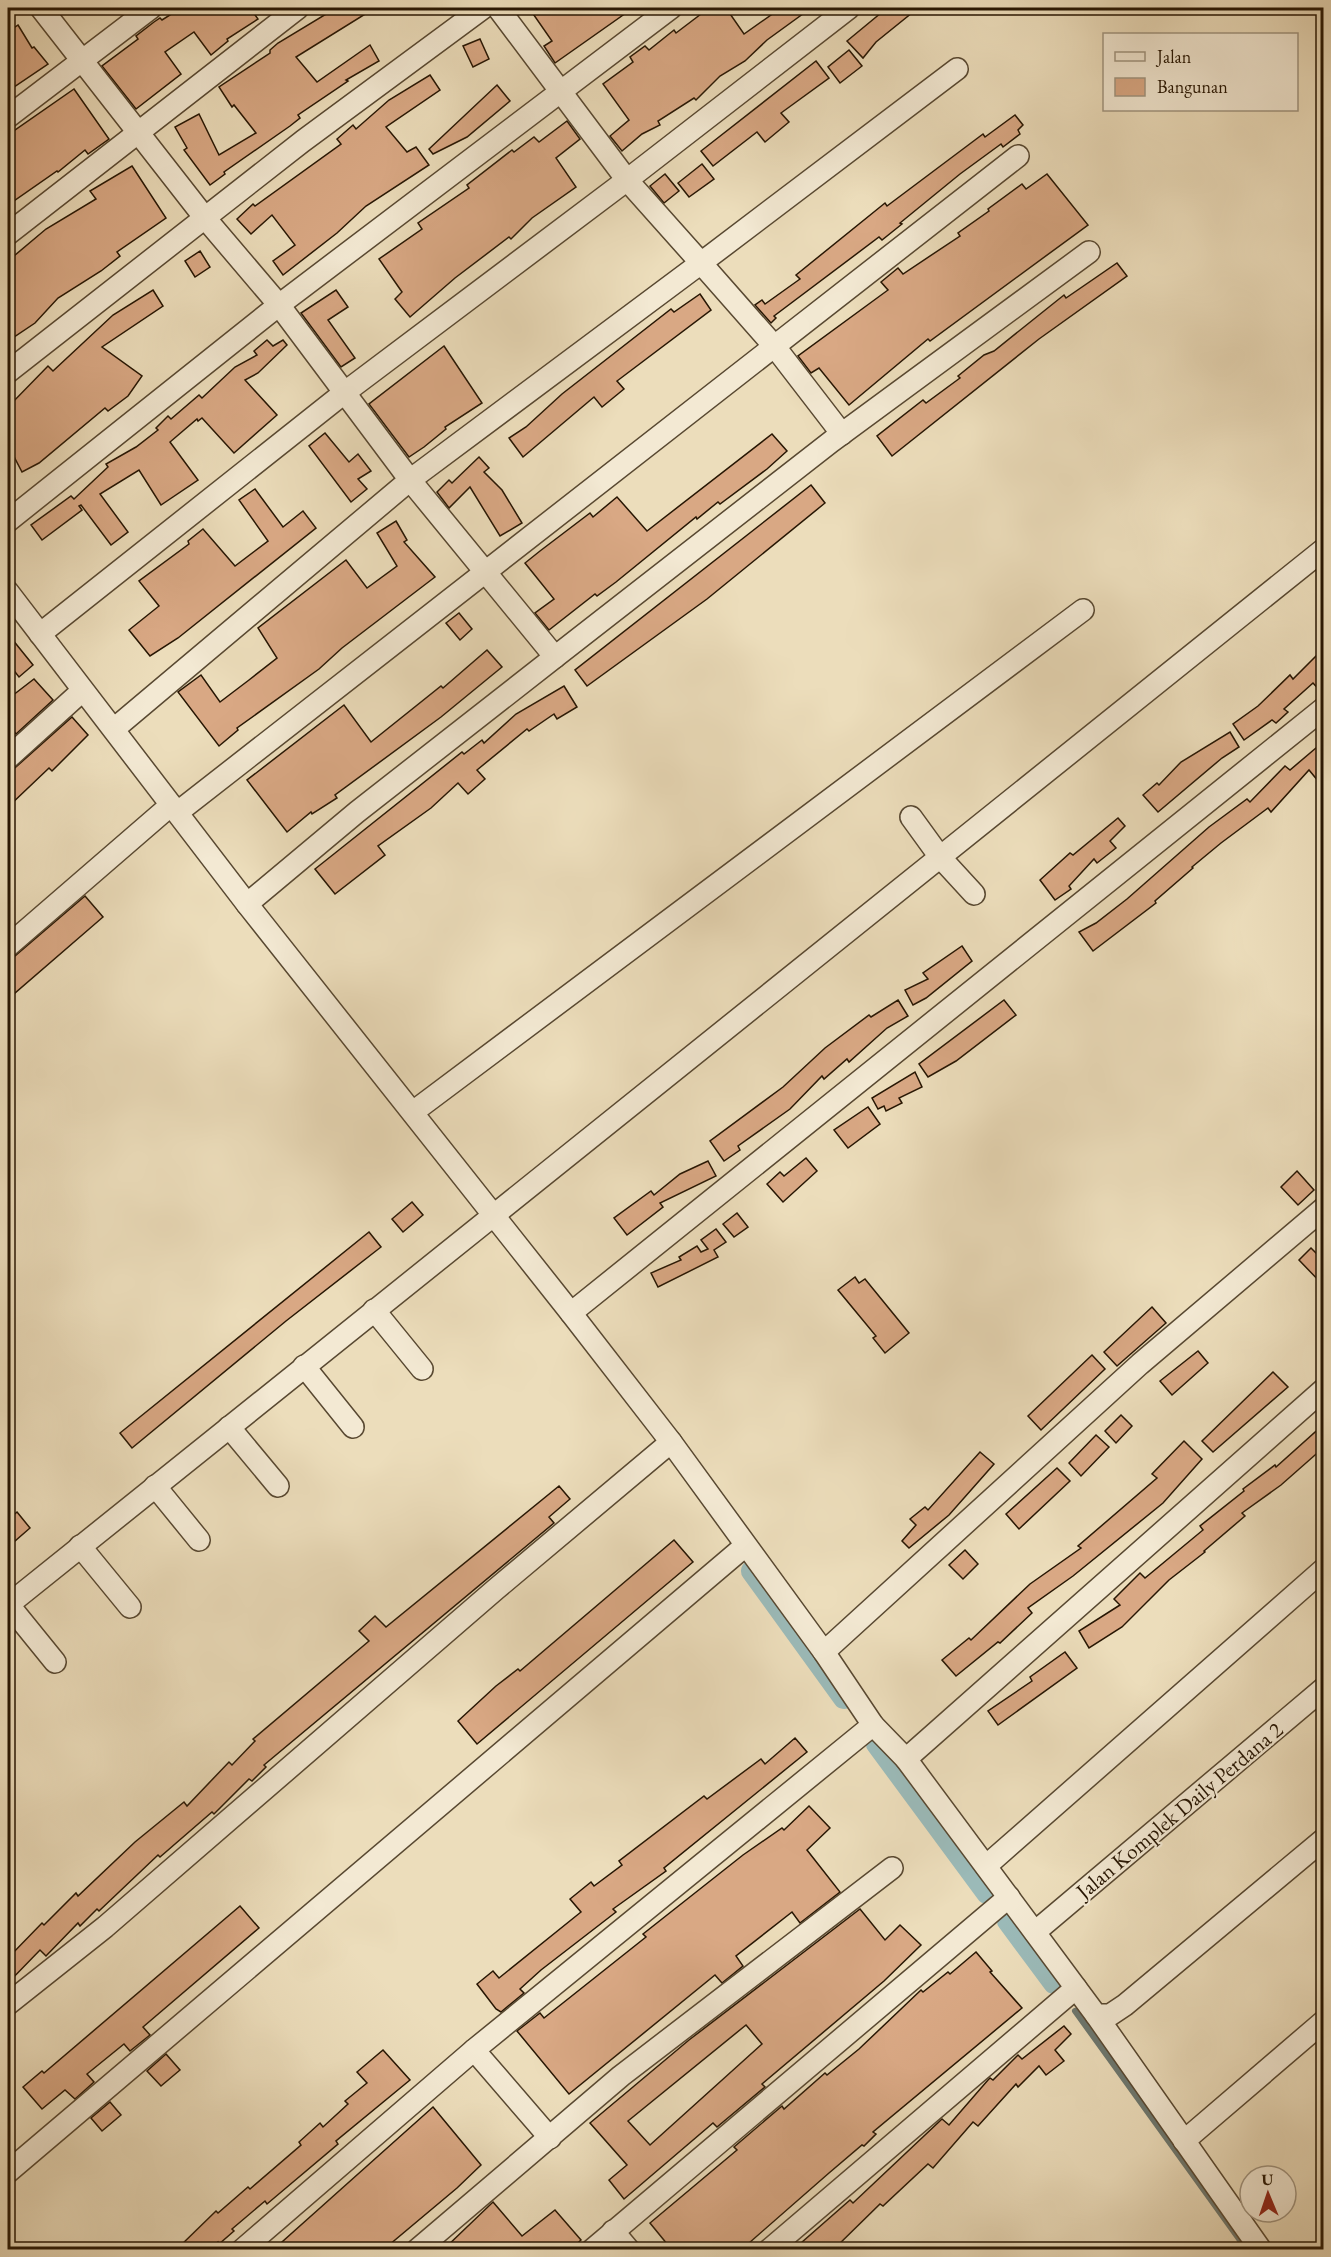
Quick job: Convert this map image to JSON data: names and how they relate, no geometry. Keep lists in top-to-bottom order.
{
  "streets": {
    "street": ["Jalan Komplek Daily Perdana 2"]
  },
  "legend": ["Jalan", "Bangunan"],
  "north": "top"
}
